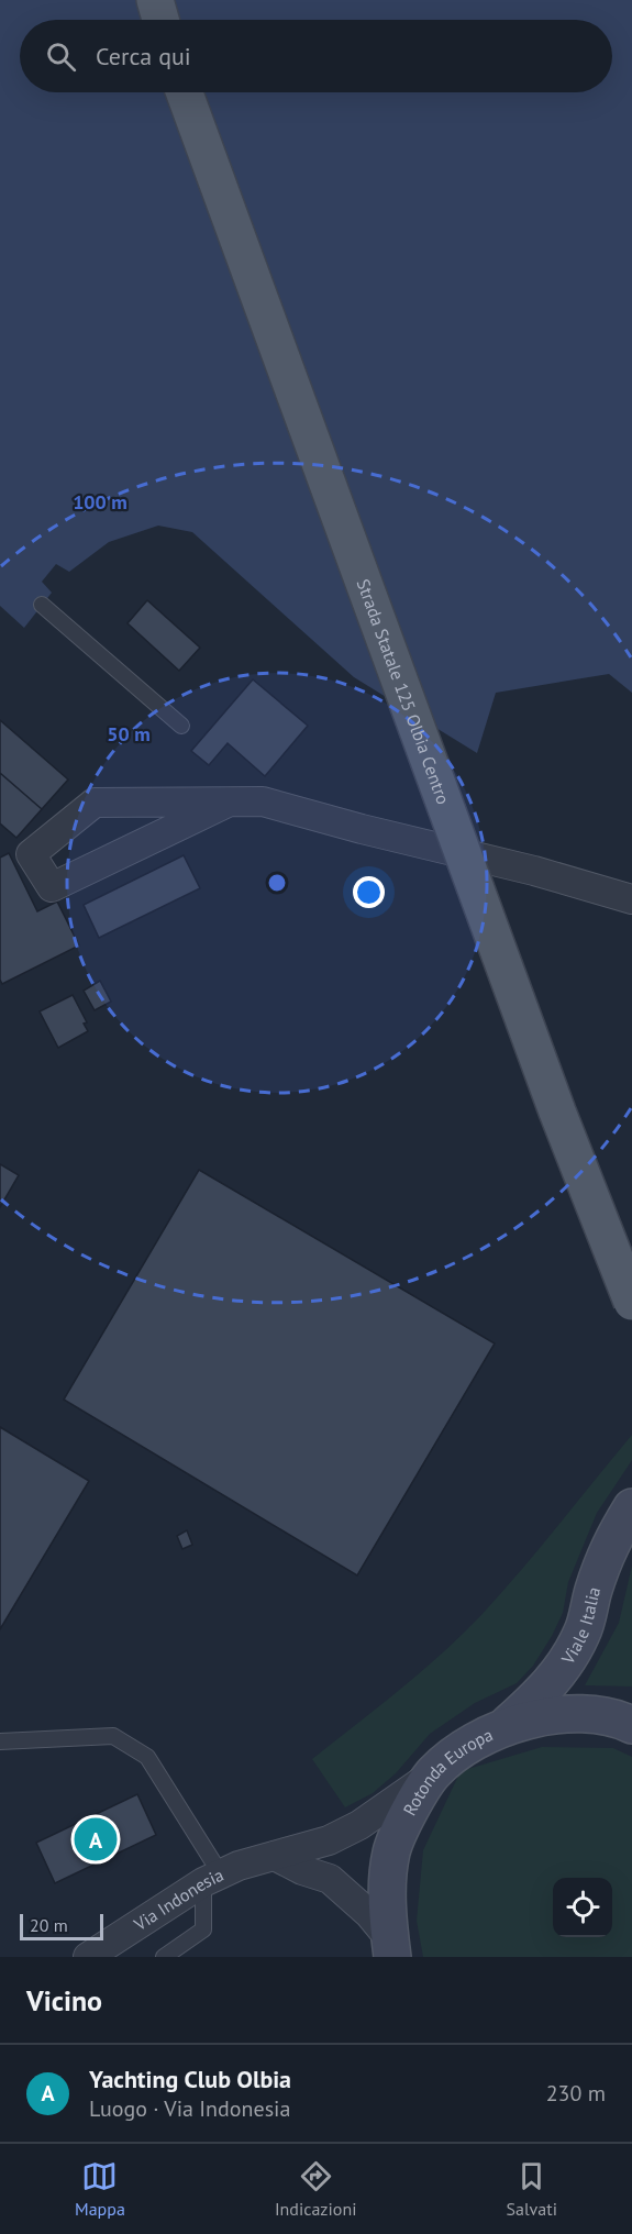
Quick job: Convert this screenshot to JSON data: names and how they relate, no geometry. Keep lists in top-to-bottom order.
{
  "streets": {
    "main road": ["Strada Statale 125 Olbia Centro", "Viale Italia", "Rotonda Europa"],
    "street": ["Via Indonesia"]
  },
  "crossings": [
    ["Viale Italia", "Rotonda Europa"],
    ["Rotonda Europa", "Via Indonesia"]
  ],
  "scale_bar": "20 m",
  "page": {
    "search": "Cerca qui",
    "pins": "A",
    "scale": "20 m",
    "heading": "Vicino",
    "list": [
      {
        "mark": "A",
        "name": "Yachting Club Olbia",
        "note": "Luogo · Via Indonesia",
        "value": "230 m"
      }
    ],
    "nav": ["Mappa", "Indicazioni", "Salvati"]
  },
  "rings": ["100 m", "50 m"]
}
